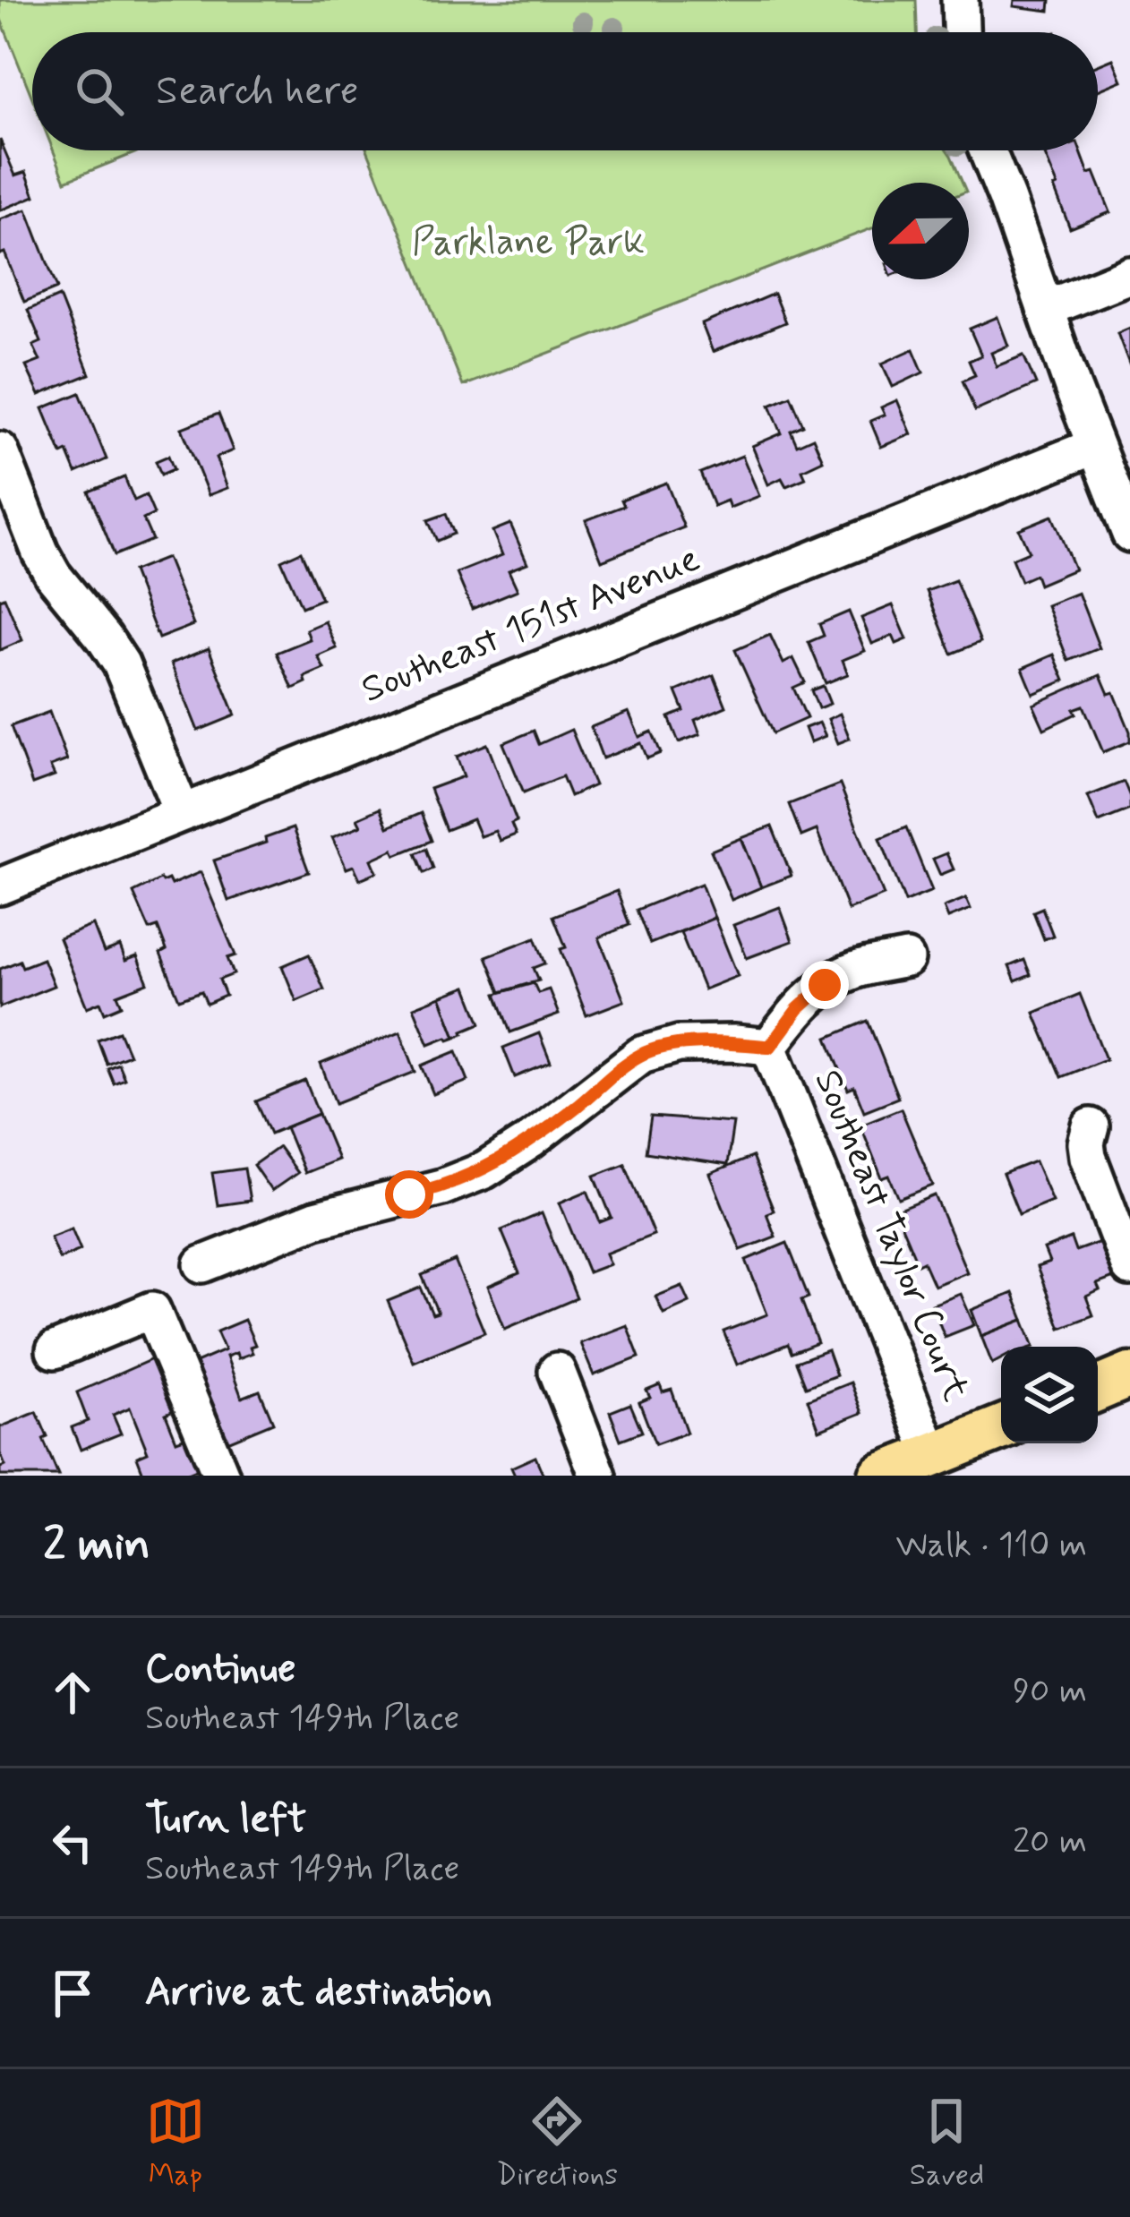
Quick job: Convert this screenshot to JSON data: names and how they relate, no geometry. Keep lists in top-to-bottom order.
{
  "streets": {
    "street": ["Southeast 151st Avenue", "Southeast Taylor Court"]
  },
  "parks": ["Parklane Park"],
  "north": "left",
  "page": {
    "search": "Search here",
    "heading": ["2 min", "Walk · 110 m"],
    "list": [
      ["Continue", "Southeast 149th Place", "90 m"],
      ["Turn left", "Southeast 149th Place", "20 m"],
      "Arrive at destination"
    ],
    "nav": ["Map", "Directions", "Saved"]
  }
}
